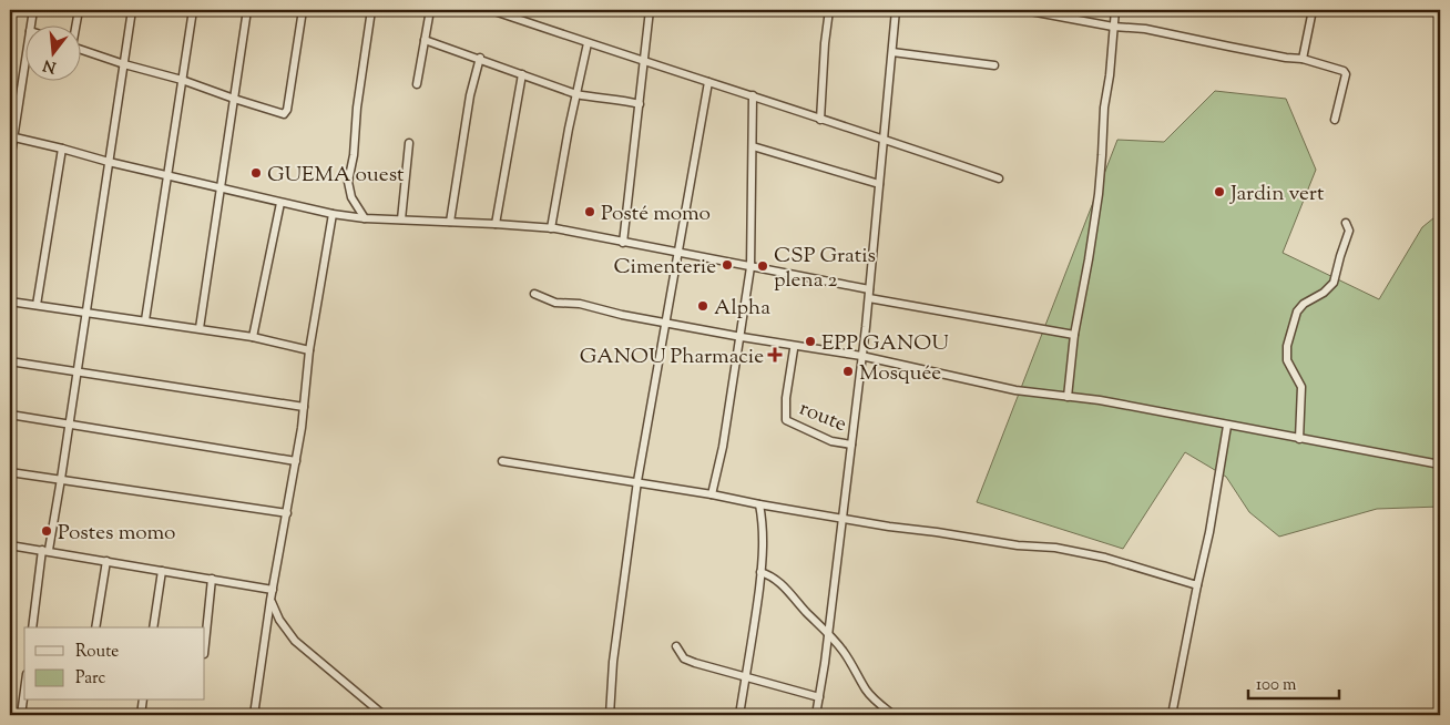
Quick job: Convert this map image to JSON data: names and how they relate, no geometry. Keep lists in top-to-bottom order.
{
  "streets": {
    "street": ["route"]
  },
  "places": {
    "other": [
      "GUEMA ouest",
      "Jardin vert",
      "Posté momo",
      "Cimenterie",
      "CSP Gratis plena 2",
      "Alpha",
      "EPP GANOU",
      "Mosquée",
      "Postes momo"
    ],
    "health": ["GANOU Pharmacie"]
  },
  "legend": ["Route", "Parc"],
  "scale_bar": "100 m",
  "north": "bottom"
}
